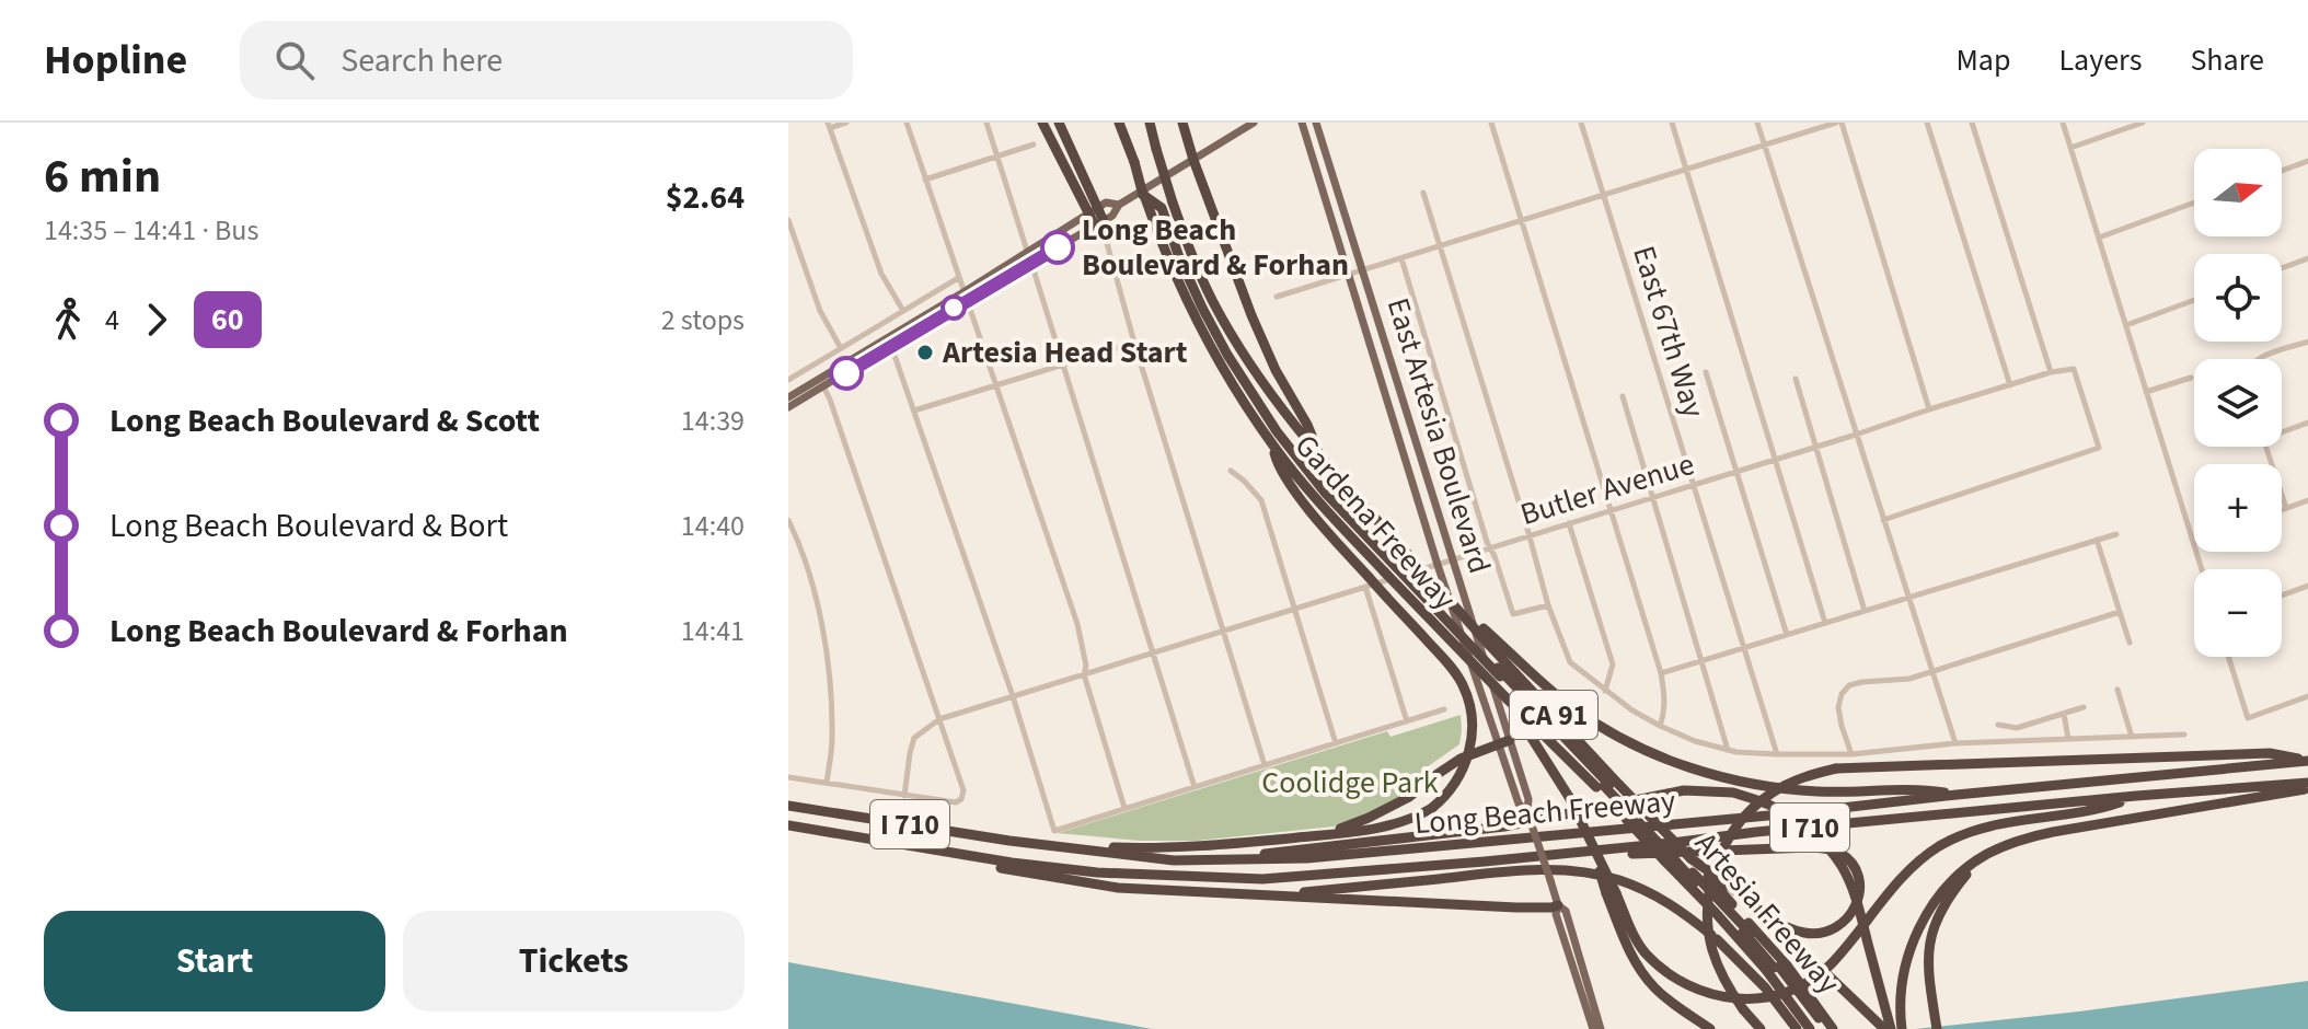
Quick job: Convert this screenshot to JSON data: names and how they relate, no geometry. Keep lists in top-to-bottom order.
{
  "streets": {
    "highway": [
      "Gardena Freeway",
      "CA 91",
      "Long Beach Freeway",
      "I 710",
      "Artesia Freeway"
    ],
    "main road": ["East Artesia Boulevard"],
    "street": ["East 67th Way", "Butler Avenue"]
  },
  "crossings": [
    ["East 67th Way", "Butler Avenue"],
    ["East Artesia Boulevard", "Butler Avenue"],
    ["Gardena Freeway", "Artesia Freeway"]
  ],
  "parks": ["Coolidge Park"],
  "places": ["Long Beach Boulevard & Forhan", "Artesia Head Start"],
  "lines": ["bus line 60"],
  "north": "right",
  "page": {
    "header": "Hopline",
    "search": "Search here",
    "nav": ["Map", "Layers", "Share"],
    "heading": ["6 min", "14:35 – 14:41 · Bus", "$2.64"],
    "map_buttons": ["+", "−"],
    "legs": ["4", "60", "2 stops"],
    "list": [
      {
        "name": "Long Beach Boulevard & Scott",
        "value": "14:39"
      },
      {
        "name": "Long Beach Boulevard & Bort",
        "value": "14:40"
      },
      {
        "name": "Long Beach Boulevard & Forhan",
        "value": "14:41"
      }
    ],
    "buttons": ["Start", "Tickets"]
  }
}
